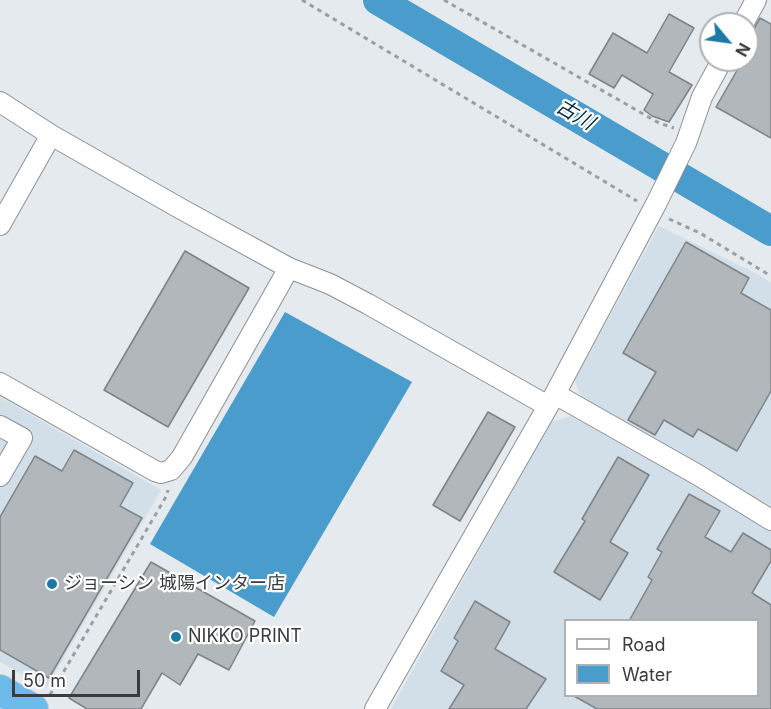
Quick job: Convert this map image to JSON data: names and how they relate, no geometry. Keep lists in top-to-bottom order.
{
  "water": ["古川"],
  "places": ["ジョーシン 城陽インター店", "NIKKO PRINT"],
  "legend": ["Road", "Water"],
  "scale_bar": "50 m",
  "north": "bottom right"
}
